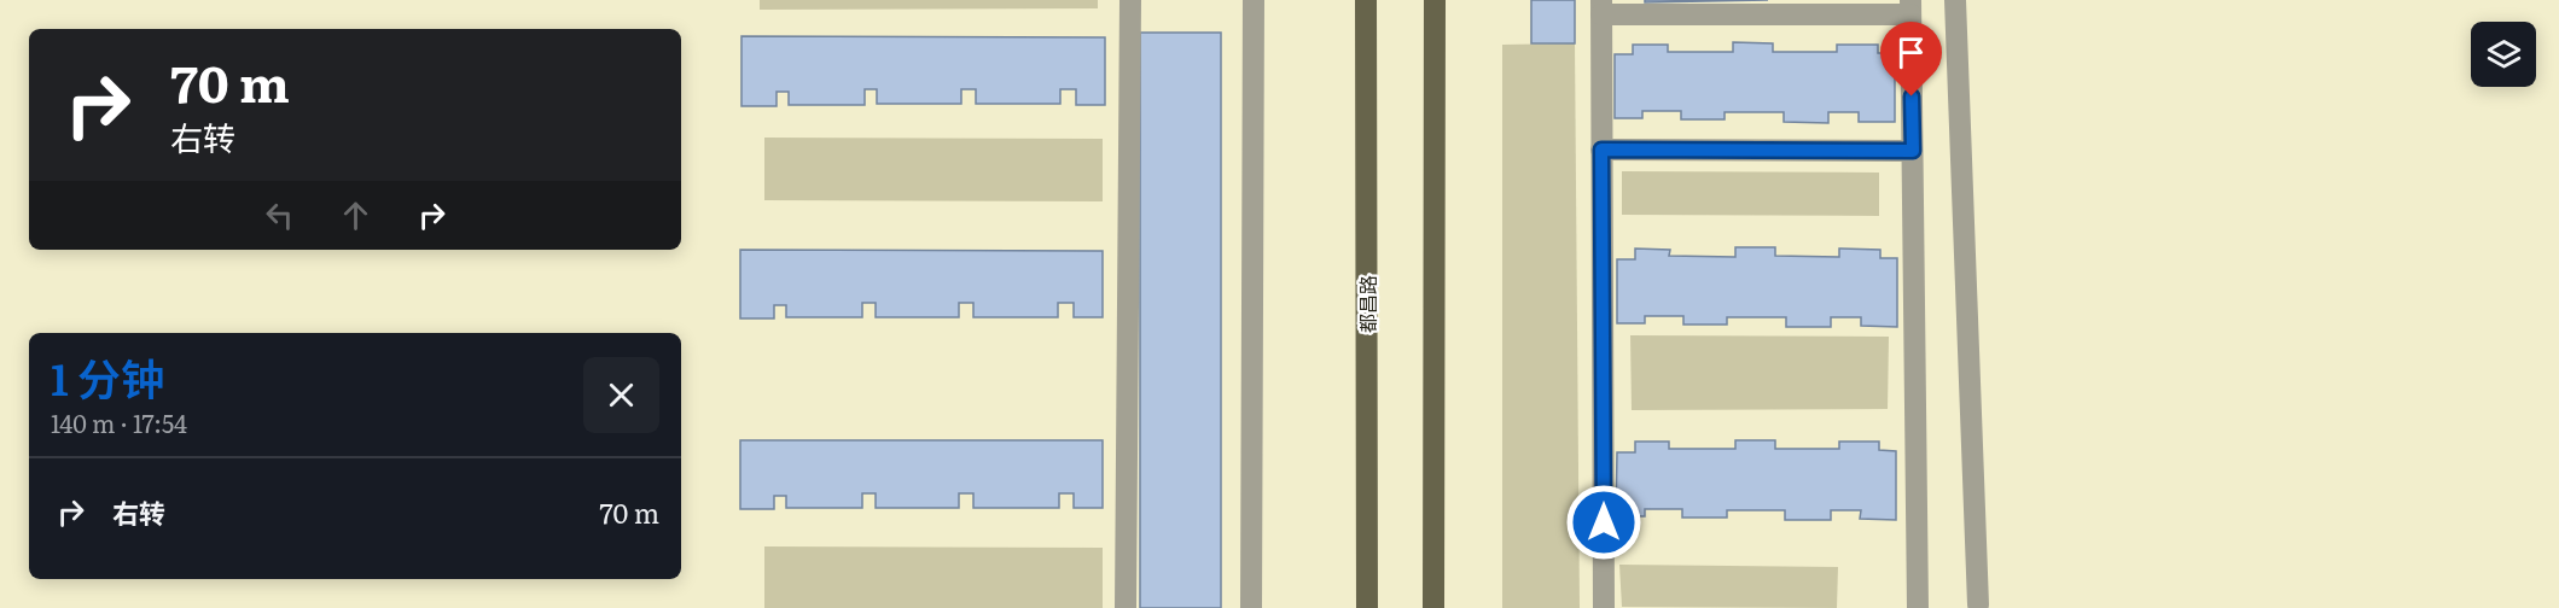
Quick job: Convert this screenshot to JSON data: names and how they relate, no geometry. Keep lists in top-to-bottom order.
{
  "streets": {
    "main road": ["都昌路"]
  },
  "page": {
    "turn": ["70 m", "右转"],
    "heading": ["1 分钟", "140 m · 17:54"],
    "list": [
      {
        "name": "右转",
        "value": "70 m"
      }
    ]
  }
}
